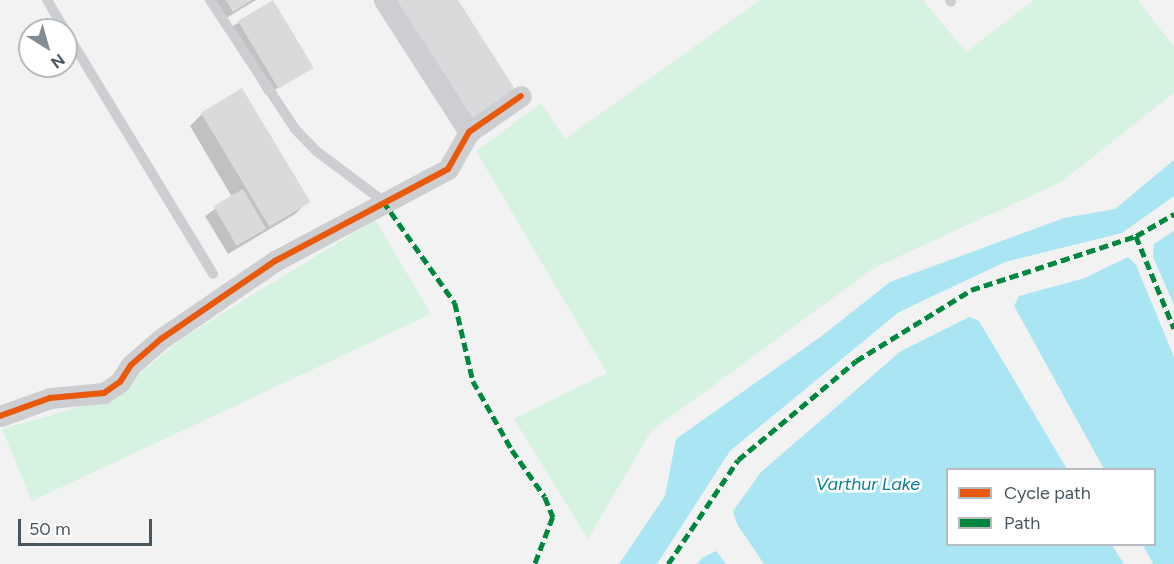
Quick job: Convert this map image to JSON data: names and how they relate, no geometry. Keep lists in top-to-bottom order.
{
  "water": ["Varthur Lake"],
  "legend": ["Cycle path", "Path"],
  "scale_bar": "50 m",
  "north": "bottom right"
}
